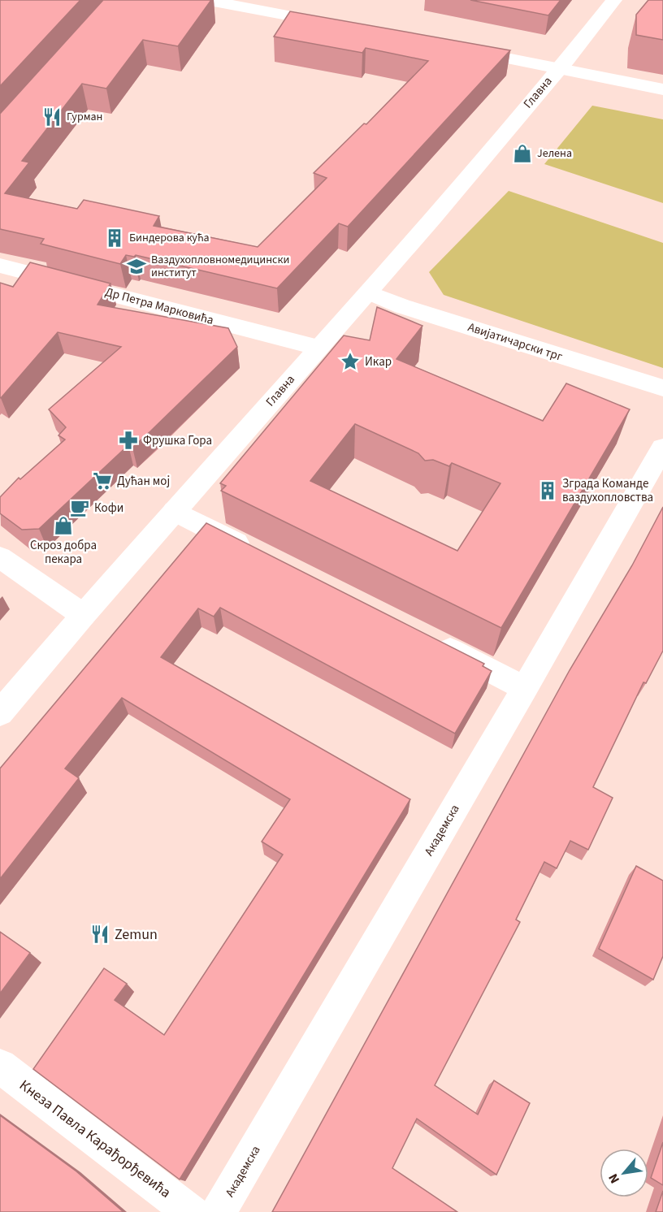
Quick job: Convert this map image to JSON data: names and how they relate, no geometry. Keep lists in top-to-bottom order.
{
  "streets": {
    "street": [
      "Главна",
      "Др Петра Марковића",
      "Авијатичарски трг",
      "Академска",
      "Кнеза Павла Карађорђевића"
    ]
  },
  "crossings": [
    ["Главна", "Др Петра Марковића"],
    ["Главна", "Авијатичарски трг"]
  ],
  "places": {
    "restaurant": ["Гурман", "Zemun"],
    "shop": ["Јелена", "Скроз добра пекара"],
    "building": ["Биндерова кућа", "Зграда Команде ваздухопловства"],
    "school or university": ["Ваздухопловномедицински институт"],
    "place": ["Икар"],
    "pharmacy": ["Фрушка Гора"],
    "supermarket": ["Дућан мој"],
    "cafe": ["Кофи"]
  },
  "north": "bottom left"
}
